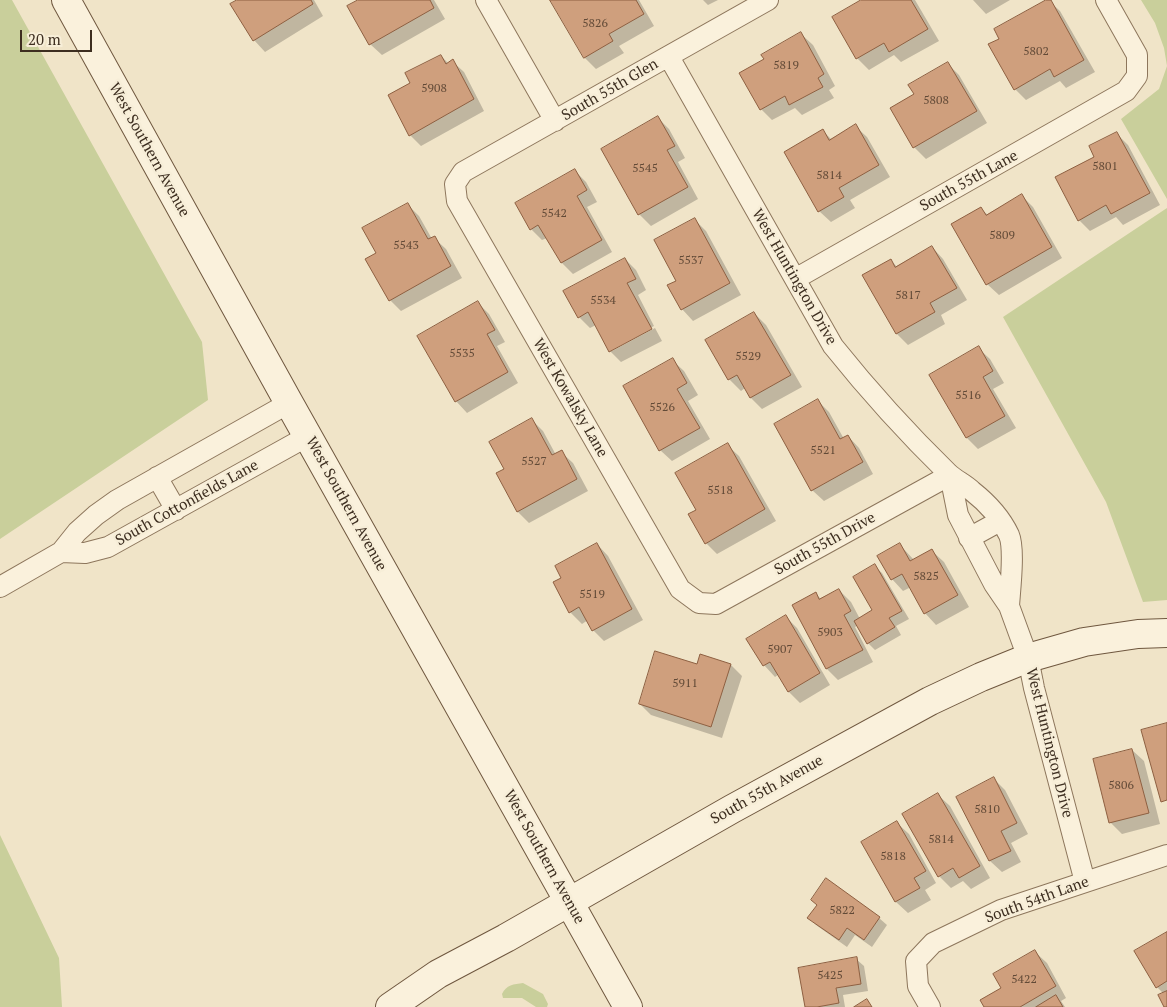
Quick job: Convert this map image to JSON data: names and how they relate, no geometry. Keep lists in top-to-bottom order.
{
  "streets": {
    "main road": ["West Southern Avenue", "South 55th Avenue"],
    "street": [
      "South 55th Glen",
      "South 55th Lane",
      "West Huntington Drive",
      "West Kowalsky Lane",
      "South Cottonfields Lane",
      "South 55th Drive",
      "South 54th Lane"
    ]
  },
  "crossings": [
    ["South 55th Glen", "West Huntington Drive"],
    ["South 55th Glen", "West Kowalsky Lane"],
    ["West Southern Avenue", "South Cottonfields Lane"],
    ["West Southern Avenue", "South 55th Avenue"],
    ["South 55th Lane", "West Huntington Drive"],
    ["West Huntington Drive", "South 55th Drive"],
    ["West Huntington Drive", "South 55th Avenue"],
    ["West Huntington Drive", "South 54th Lane"],
    ["West Kowalsky Lane", "South 55th Drive"]
  ],
  "house_numbers": [
    "5826",
    "5802",
    "5819",
    "5908",
    "5808",
    "5801",
    "5545",
    "5814",
    "5542",
    "5809",
    "5543",
    "5537",
    "5817",
    "5534",
    "5535",
    "5529",
    "5516",
    "5526",
    "5521",
    "5527",
    "5518",
    "5825",
    "5519",
    "5903",
    "5907",
    "5911",
    "5806",
    "5810",
    "5814",
    "5818",
    "5822",
    "5425",
    "5422"
  ],
  "scale_bar": "20 m"
}
